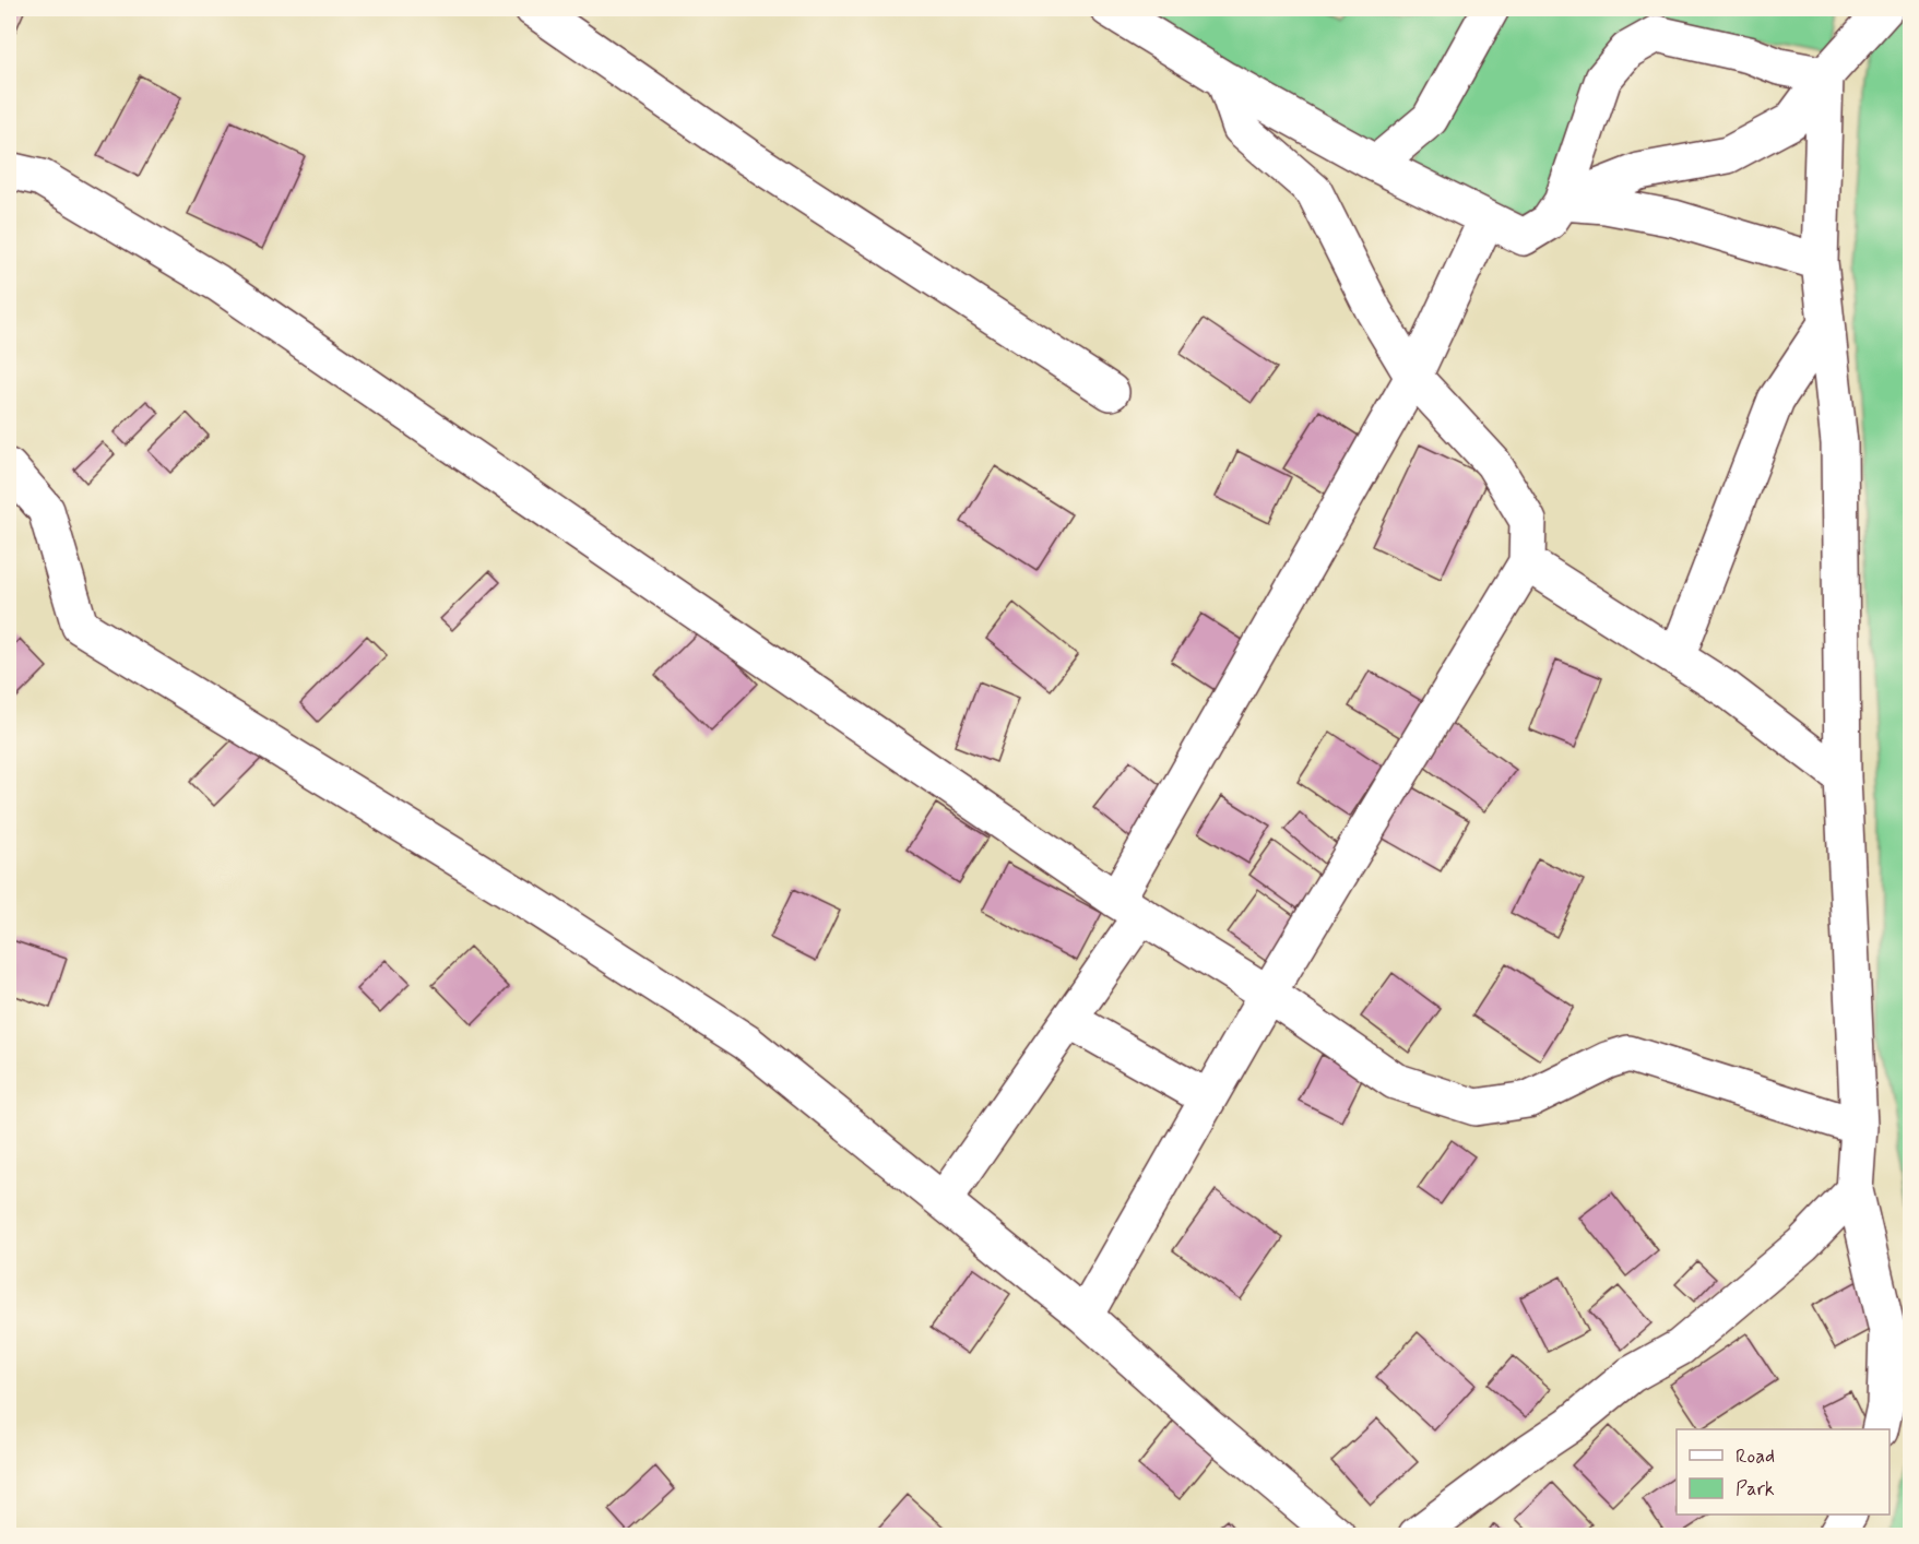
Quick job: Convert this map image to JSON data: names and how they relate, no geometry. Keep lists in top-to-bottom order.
{
  "legend": ["Road", "Park"]
}
